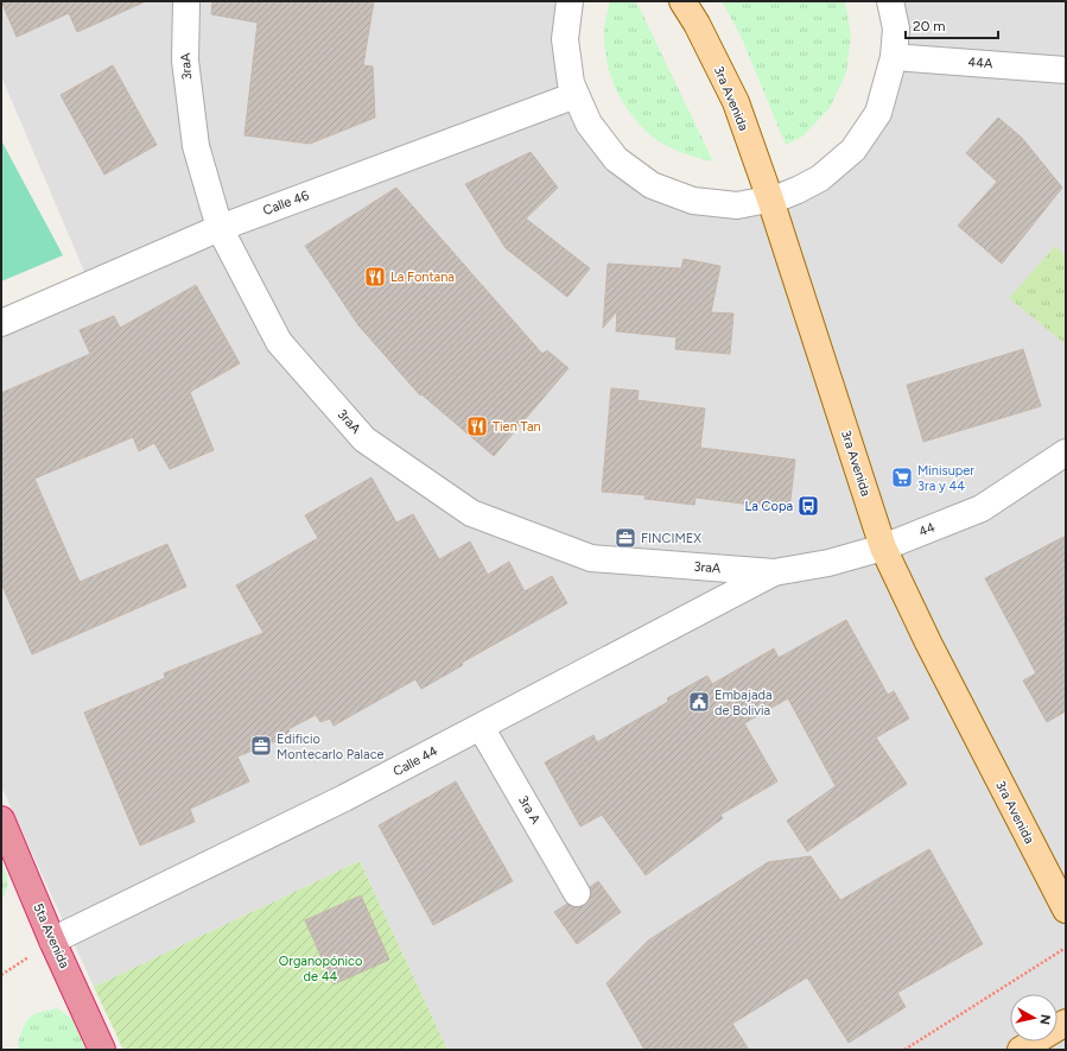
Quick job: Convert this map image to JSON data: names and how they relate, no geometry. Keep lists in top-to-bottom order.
{
  "streets": {
    "highway": ["5ta Avenida"],
    "main road": ["3ra Avenida"],
    "street": [
      "44A",
      "3raA",
      "Calle 46",
      "44",
      "Calle 44",
      "3ra A"
    ]
  },
  "crossings": [
    ["3raA", "Calle 46"],
    ["3raA", "44"],
    ["3raA", "Calle 44"],
    ["3ra Avenida", "44"],
    ["44", "Calle 44"],
    ["Calle 44", "3ra A"],
    ["Calle 44", "5ta Avenida"]
  ],
  "parks": ["Organopónico de 44"],
  "places": {
    "restaurant": ["La Fontana", "Tien Tan"],
    "supermarket": ["Minisuper 3ra y 44"],
    "bus stop": ["La Copa"],
    "office": ["FINCIMEX", "Edificio Montecarlo Palace"],
    "public building": ["Embajada de Bolivia"]
  },
  "scale_bar": "20 m",
  "north": "right"
}
